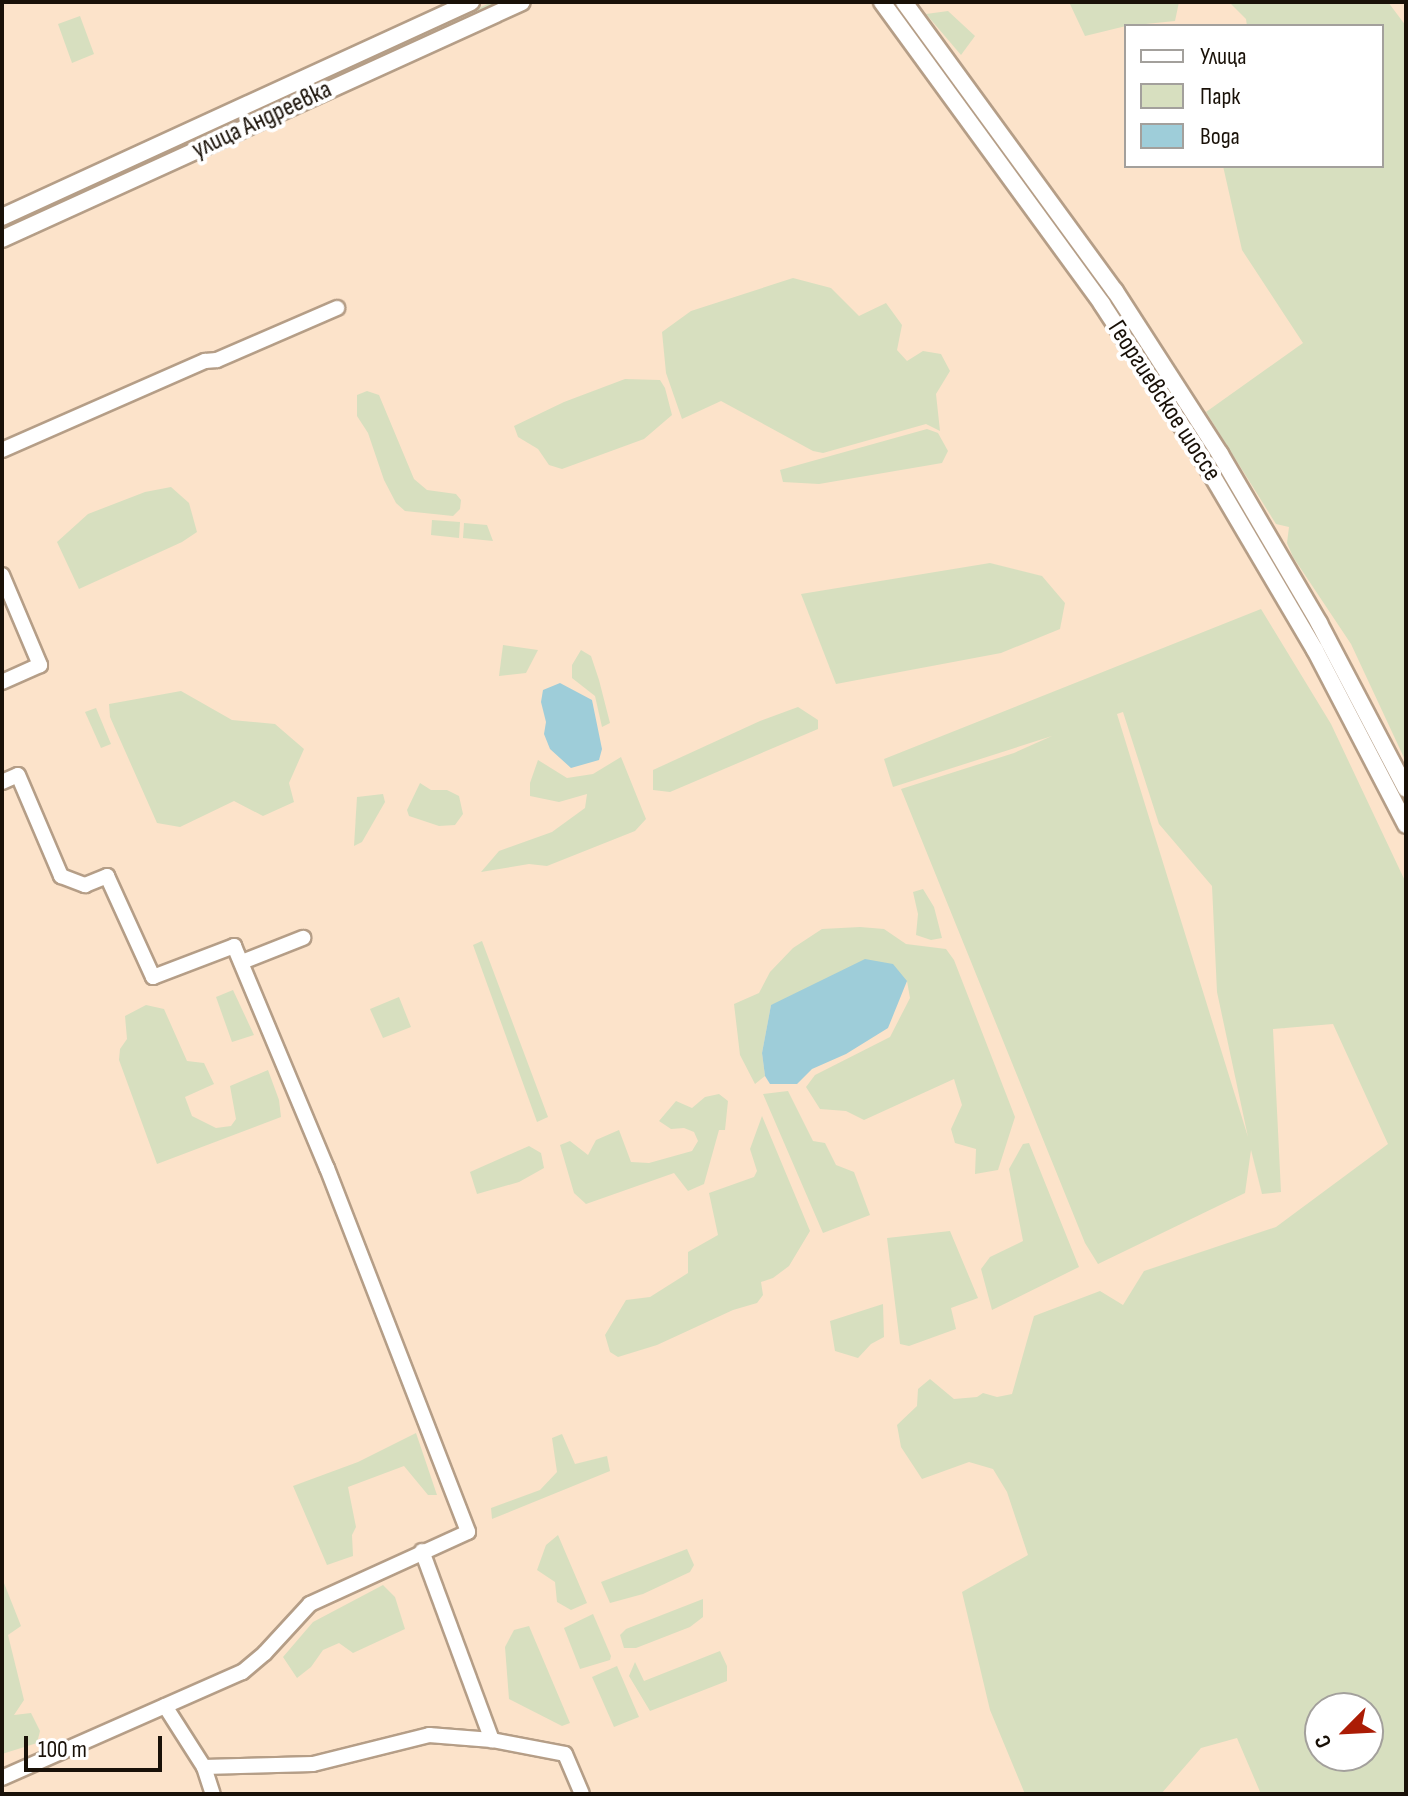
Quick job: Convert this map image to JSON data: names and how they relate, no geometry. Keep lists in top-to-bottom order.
{
  "streets": {
    "main road": ["улица Андреевка", "Георгиевское шоссе"]
  },
  "legend": ["Улица", "Парк", "Вода"],
  "scale_bar": "100 m",
  "north": "bottom left"
}
